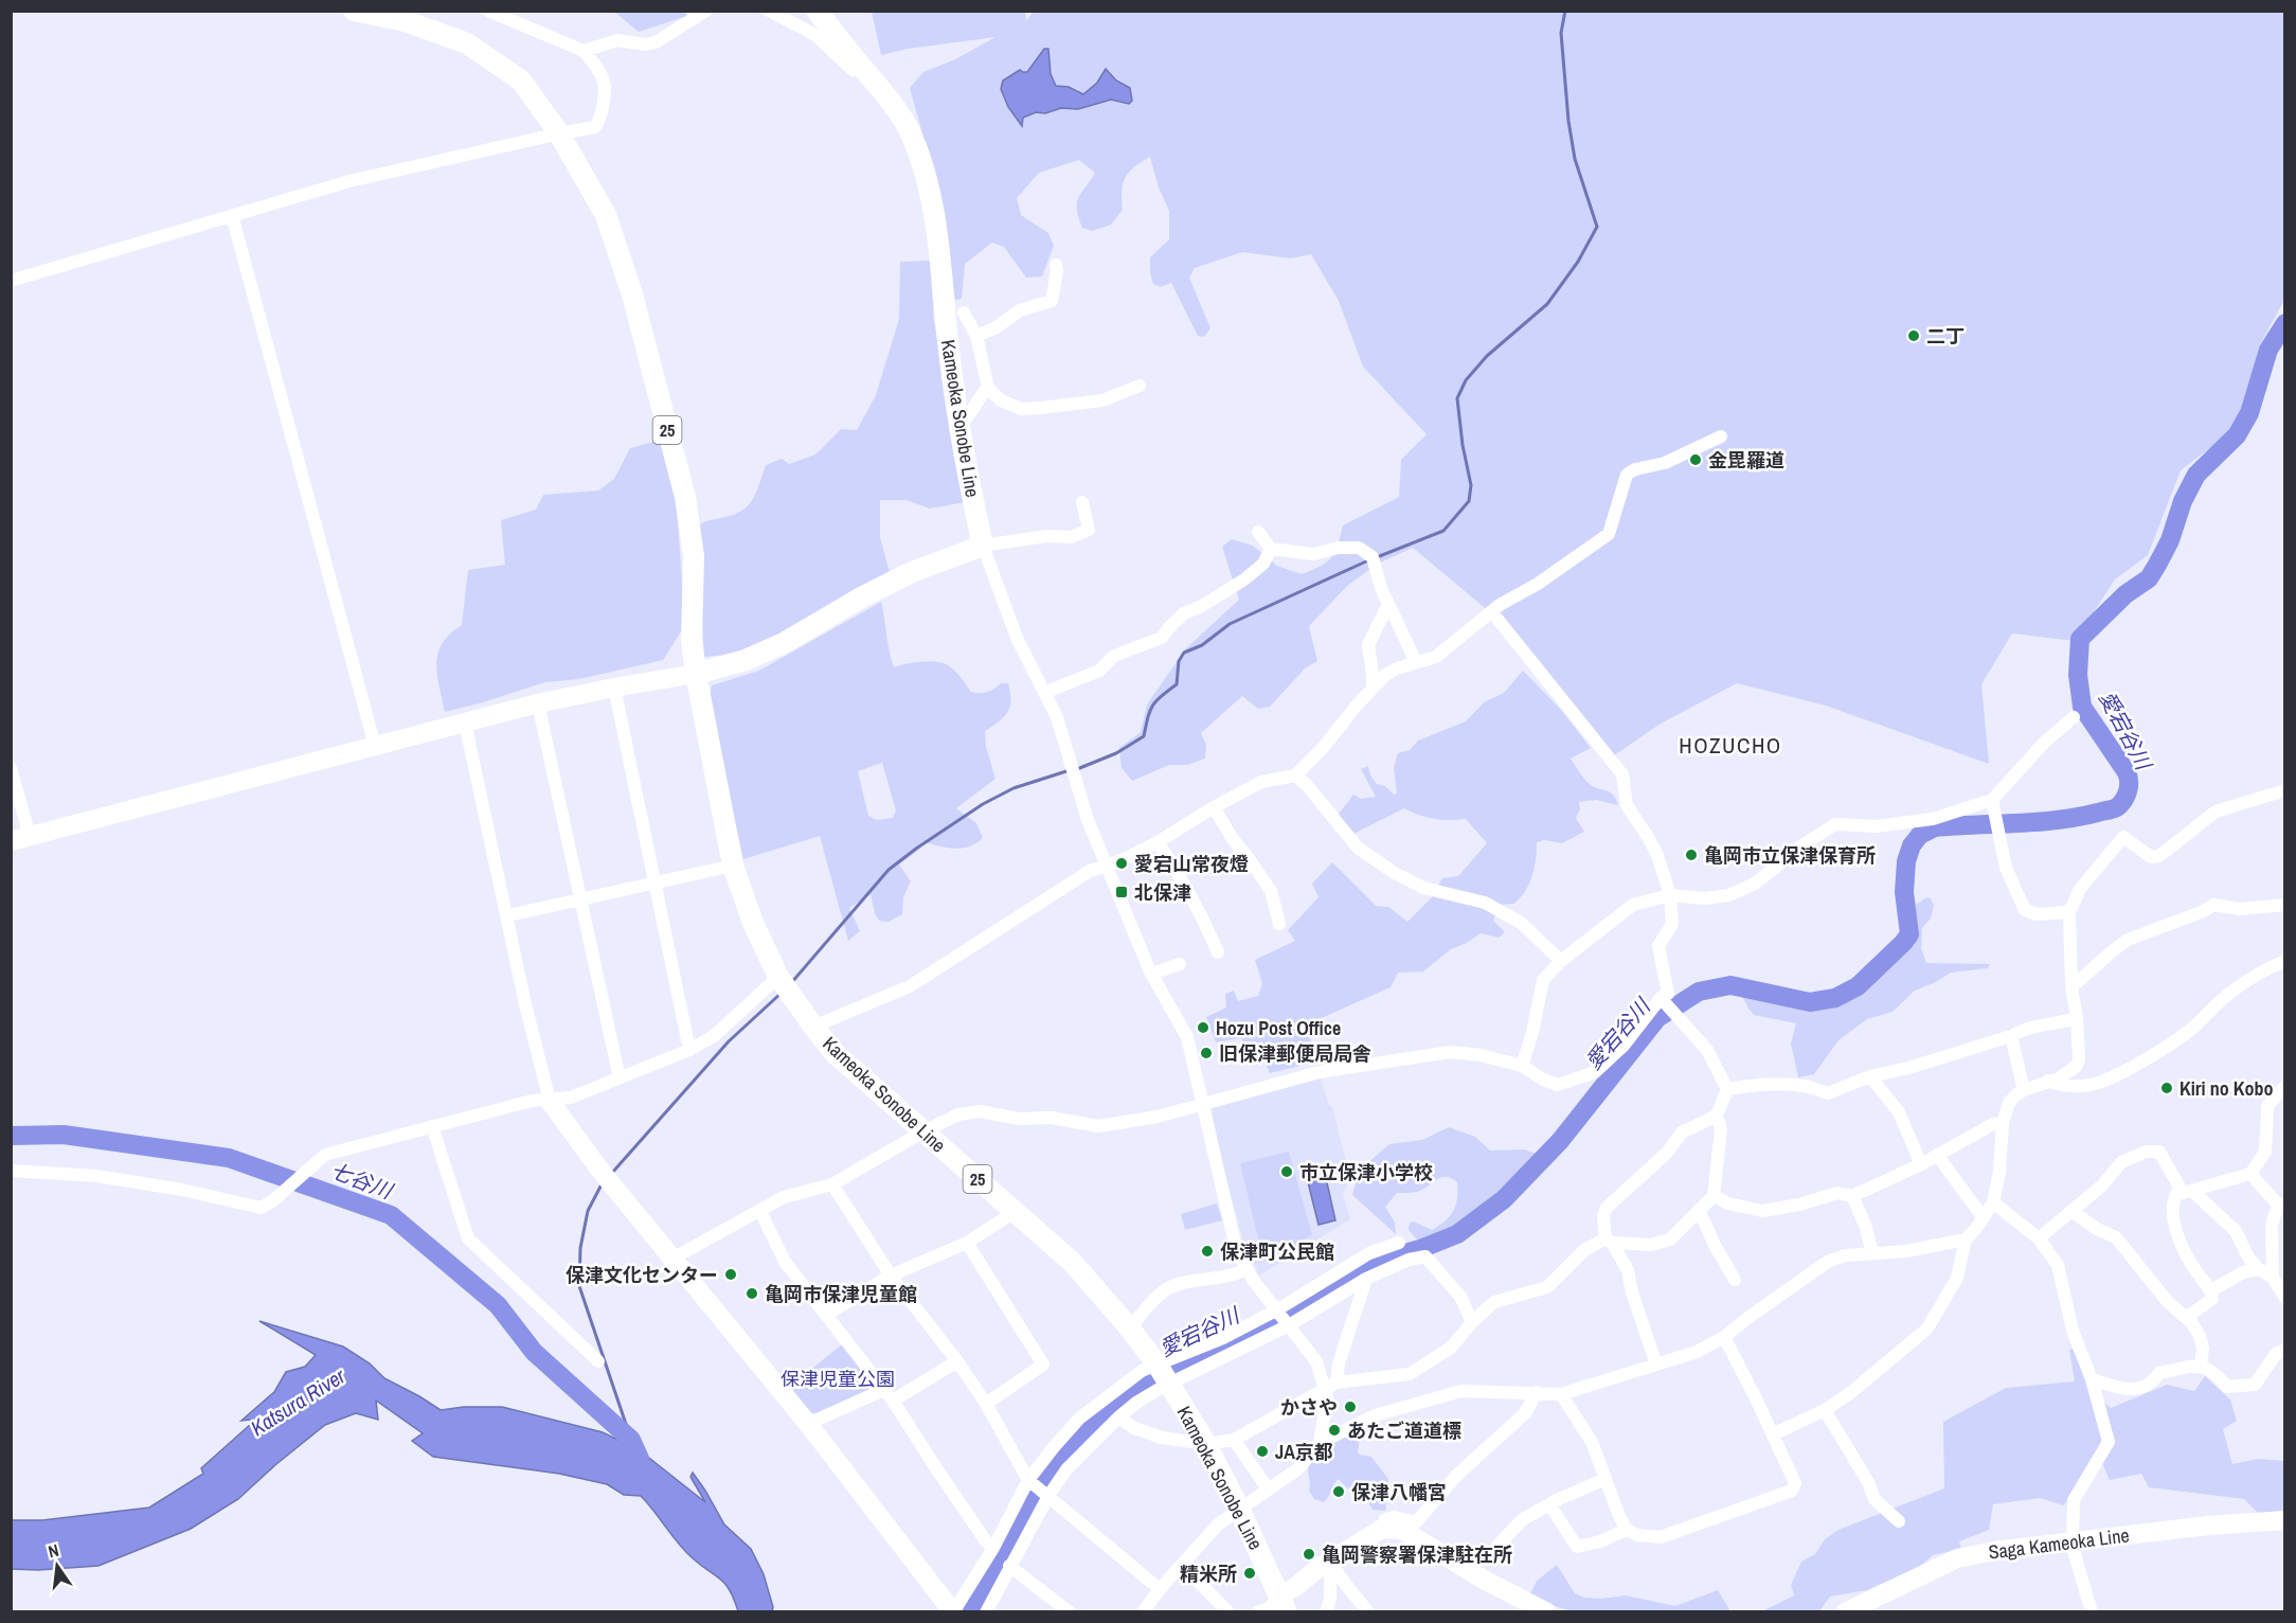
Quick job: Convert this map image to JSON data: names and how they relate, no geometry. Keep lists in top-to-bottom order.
{
  "streets": {
    "main road": ["Kameoka Sonobe Line", "25"],
    "street": ["Saga Kameoka Line"]
  },
  "districts": ["HOZUCHO"],
  "water": ["愛宕谷川", "七谷川", "Katsura River"],
  "parks": ["保津児童公園"],
  "places": {
    "other": [
      "二丁",
      "金毘羅道",
      "亀岡市立保津保育所",
      "愛宕山常夜燈",
      "Hozu Post Office",
      "旧保津郵便局局舎",
      "Kiri no Kobo",
      "市立保津小学校",
      "保津町公民館",
      "保津文化センター",
      "亀岡市保津児童館",
      "かさや",
      "あたご道道標",
      "JA京都",
      "保津八幡宮",
      "亀岡警察署保津駐在所",
      "精米所"
    ],
    "transit": ["北保津"]
  },
  "north": "top"
}
